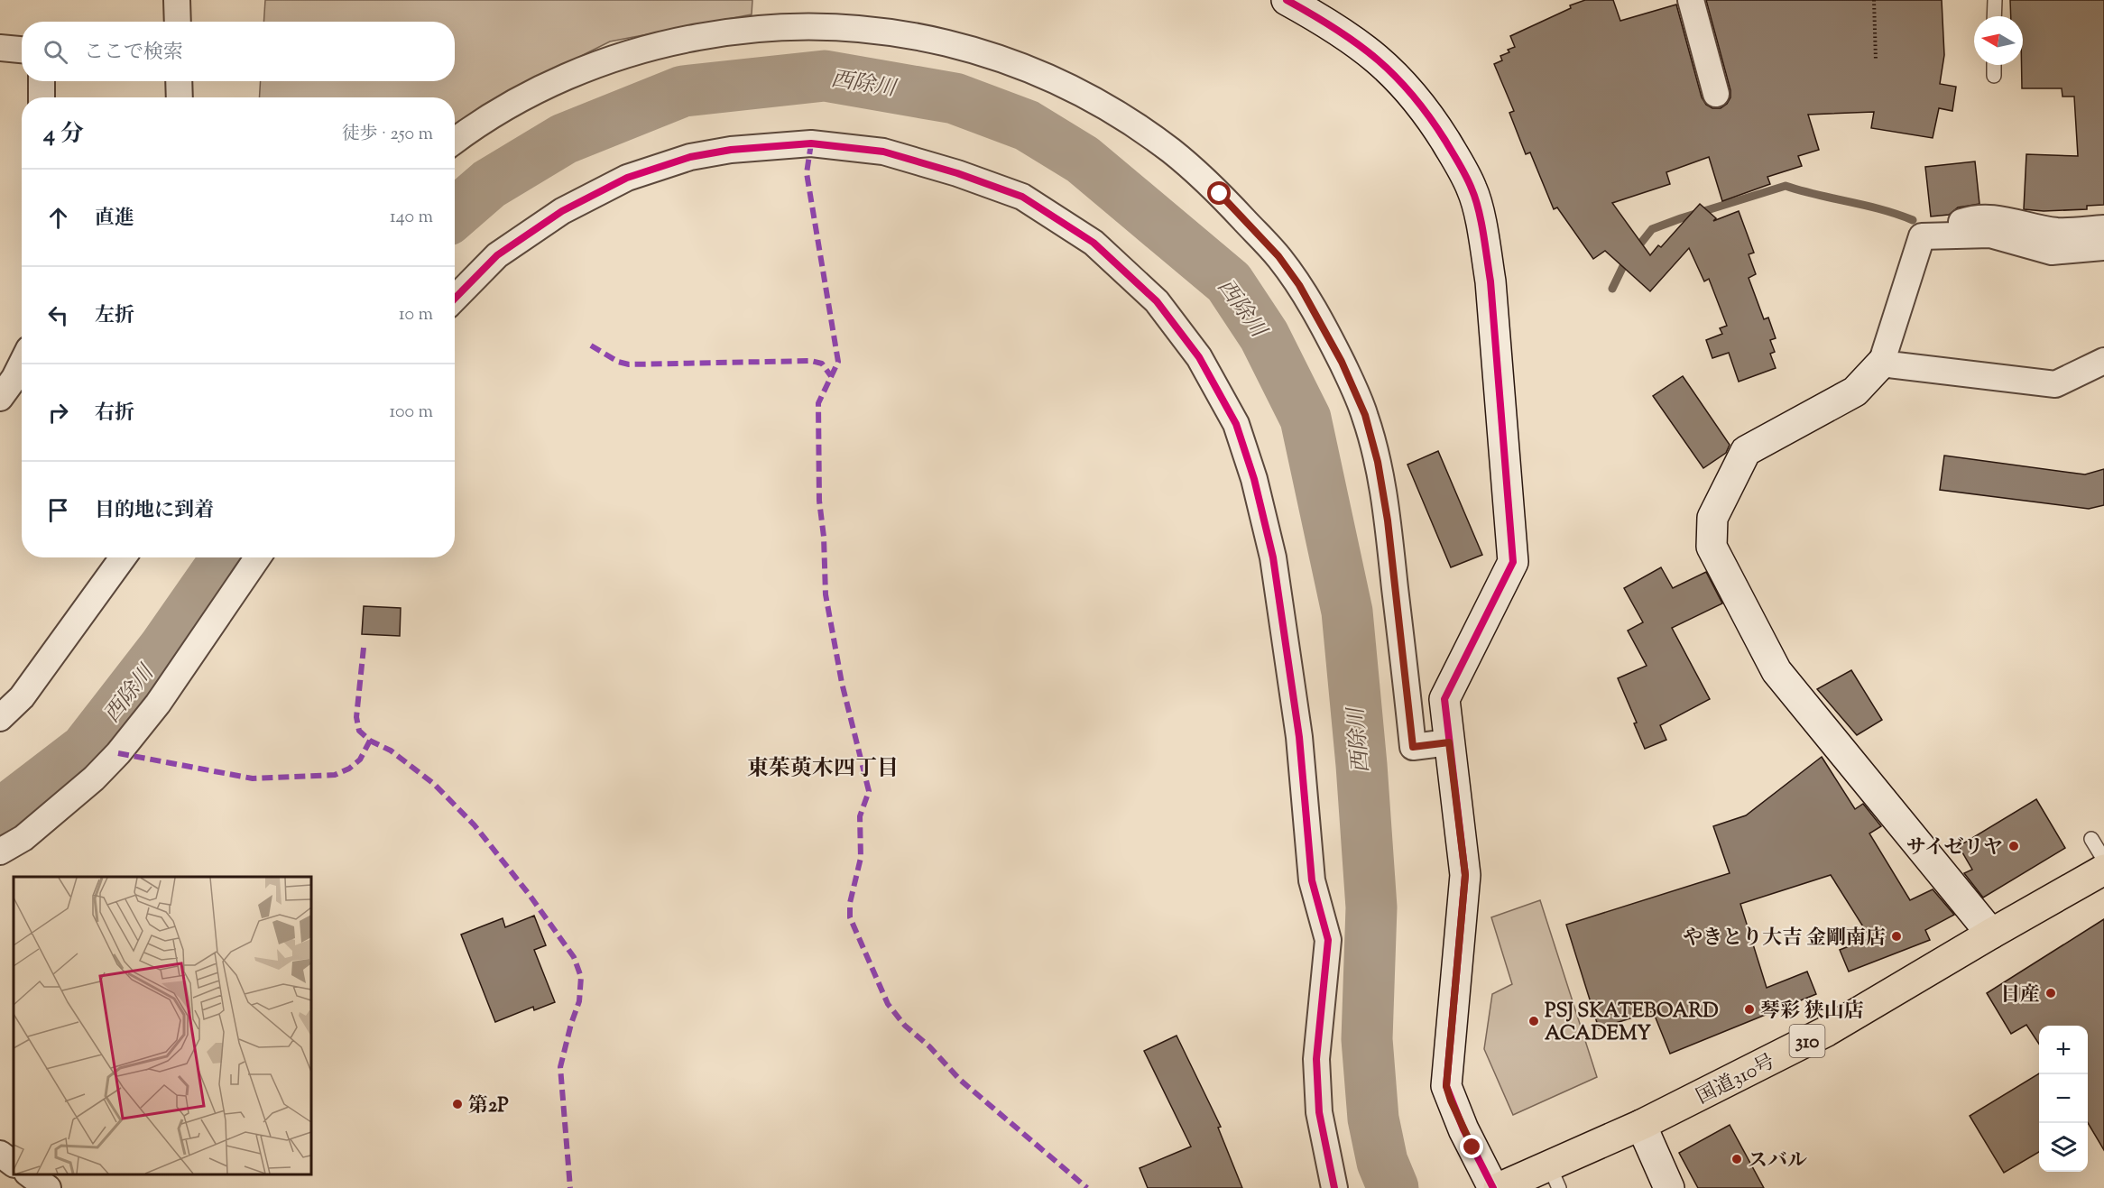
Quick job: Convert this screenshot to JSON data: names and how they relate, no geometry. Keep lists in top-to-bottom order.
{
  "streets": {
    "highway": ["310", "国道310号"]
  },
  "districts": ["東茱萸木四丁目"],
  "water": ["西除川"],
  "places": [
    "サイゼリヤ",
    "やきとり大吉 金剛南店",
    "日産",
    "琴彩 狭山店",
    "PSJ SKATEBOARD ACADEMY",
    "第2P",
    "スバル"
  ],
  "north": "left",
  "page": {
    "search": "ここで検索",
    "heading": ["4 分", "徒歩 · 250 m"],
    "list": [
      ["直進", "140 m"],
      ["左折", "10 m"],
      ["右折", "100 m"],
      "目的地に到着"
    ],
    "map_buttons": ["+", "−"]
  }
}
